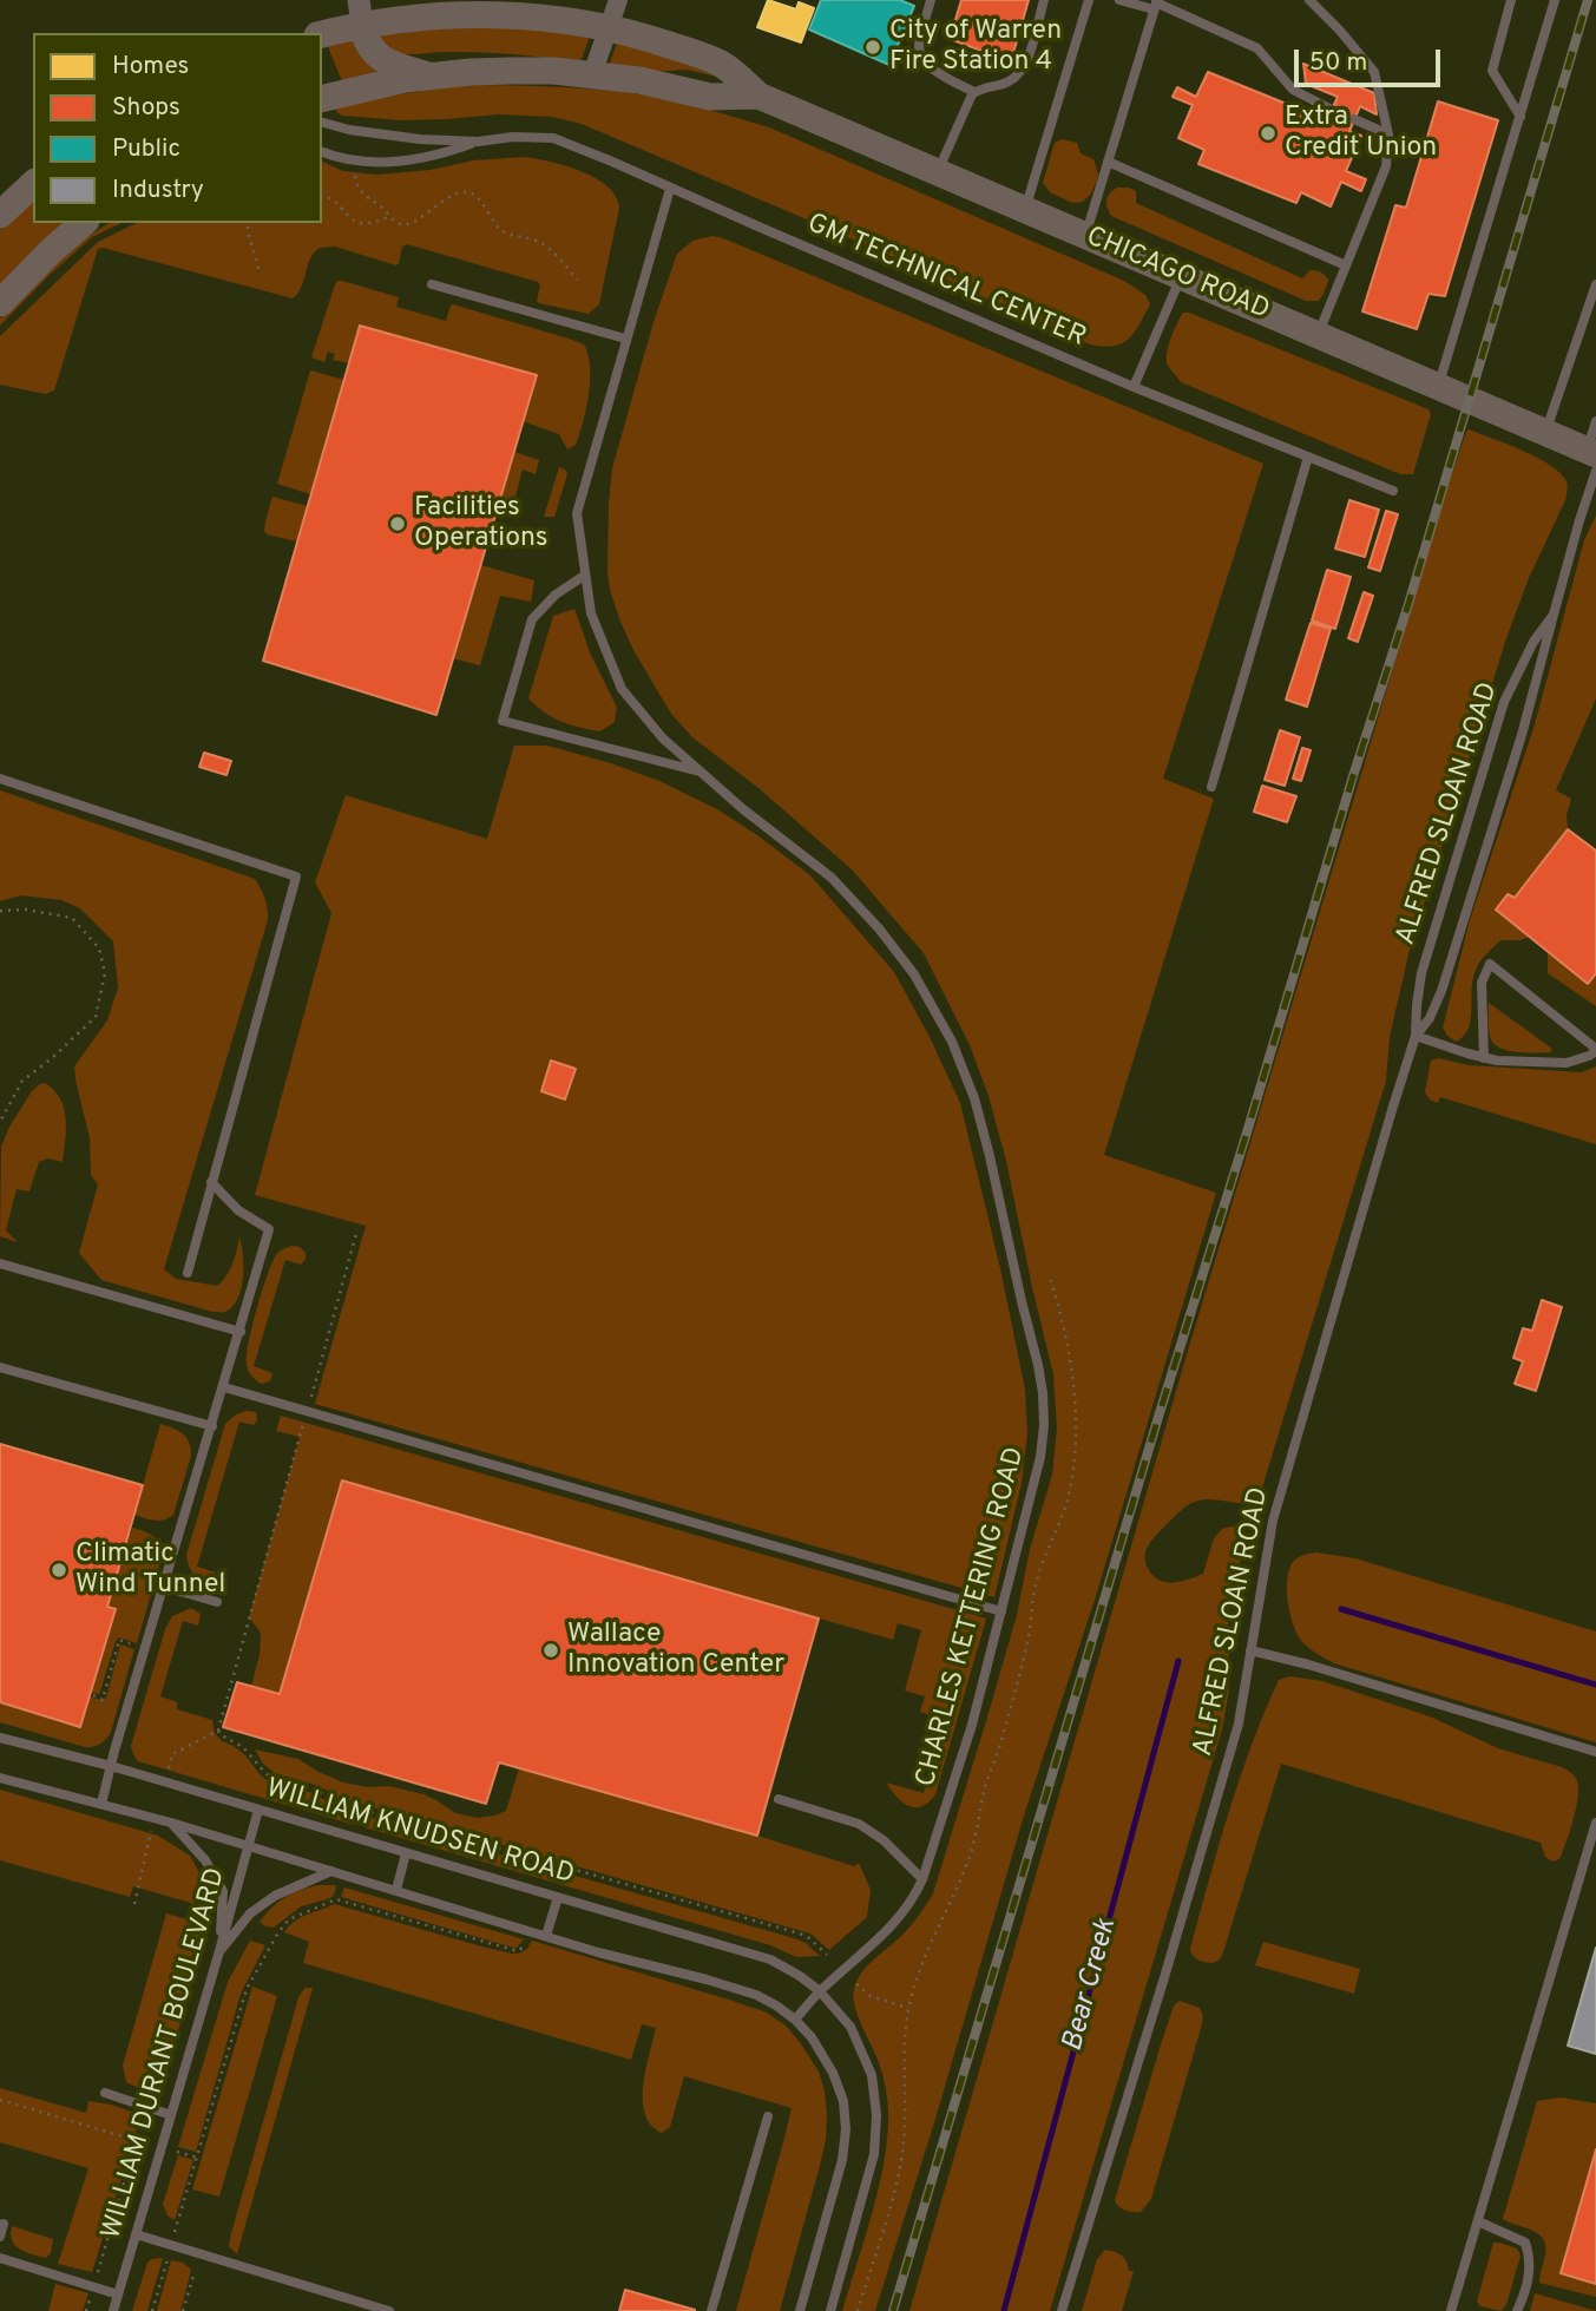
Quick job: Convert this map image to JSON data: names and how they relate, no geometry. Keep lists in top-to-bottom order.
{
  "streets": {
    "main road": ["CHICAGO ROAD"],
    "lane": [
      "GM TECHNICAL CENTER",
      "ALFRED SLOAN ROAD",
      "CHARLES KETTERING ROAD",
      "WILLIAM KNUDSEN ROAD",
      "WILLIAM DURANT BOULEVARD"
    ]
  },
  "crossings": [
    ["CHICAGO ROAD", "ALFRED SLOAN ROAD"],
    ["GM TECHNICAL CENTER", "CHARLES KETTERING ROAD"],
    ["CHARLES KETTERING ROAD", "WILLIAM KNUDSEN ROAD"],
    ["WILLIAM KNUDSEN ROAD", "WILLIAM DURANT BOULEVARD"]
  ],
  "water": ["Bear Creek"],
  "places": [
    "City of Warren Fire Station 4",
    "Extra Credit Union",
    "Facilities Operations",
    "Climatic Wind Tunnel",
    "Wallace Innovation Center"
  ],
  "legend": [
    "Homes",
    "Shops",
    "Public",
    "Industry"
  ],
  "scale_bar": "50 m"
}
